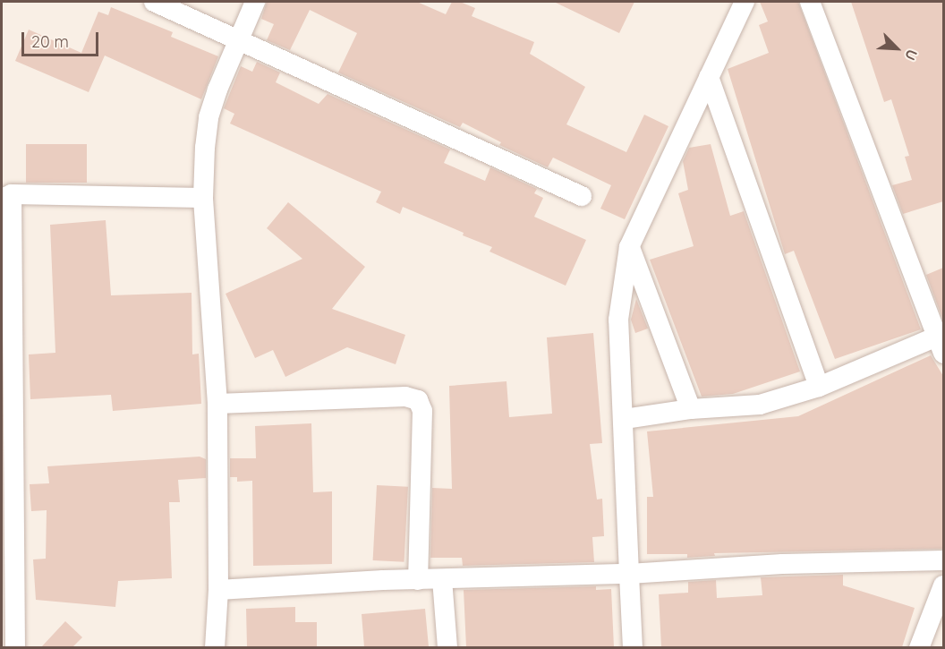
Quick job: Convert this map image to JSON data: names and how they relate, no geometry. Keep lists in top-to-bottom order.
{
  "scale_bar": "20 m",
  "north": "bottom right"
}
